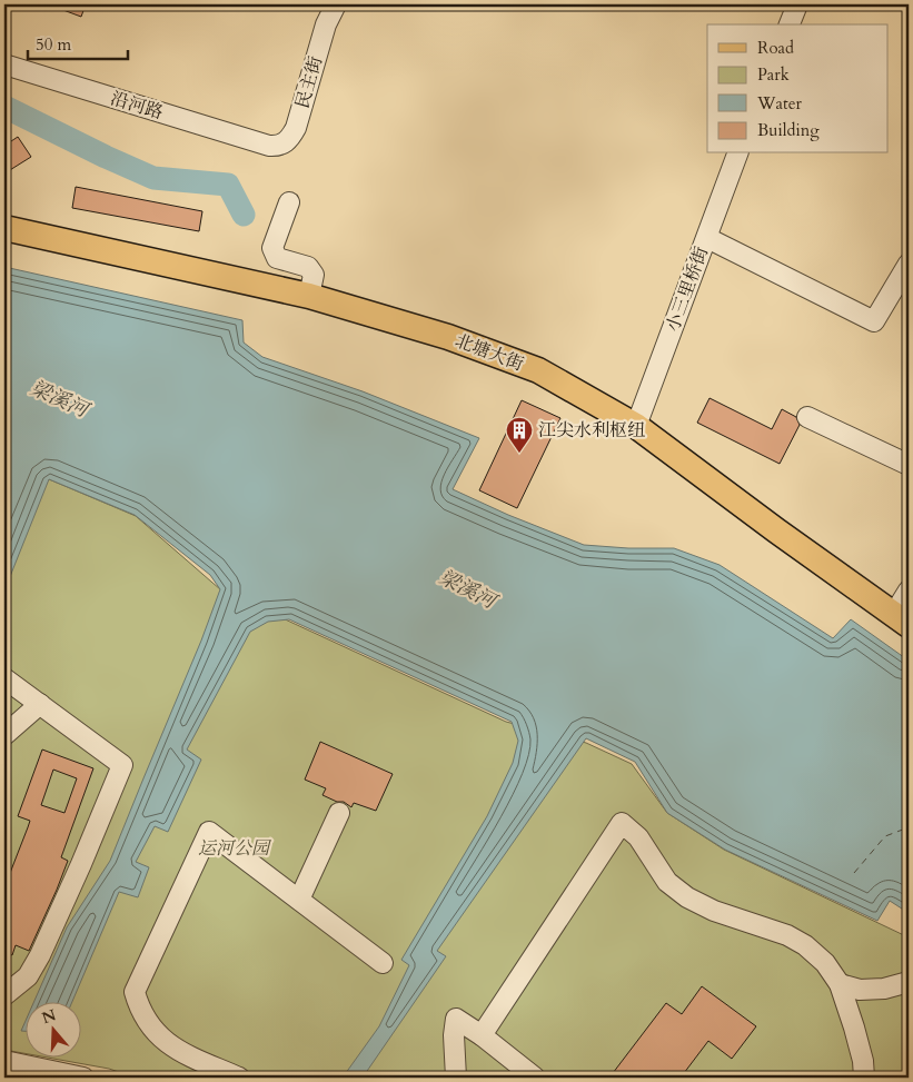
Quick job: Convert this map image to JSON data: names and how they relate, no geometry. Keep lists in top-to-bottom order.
{
  "streets": {
    "main road": ["北塘大街"],
    "street": ["民主街", "沿河路", "小三里桥街"]
  },
  "crossings": [
    ["民主街", "沿河路"],
    ["小三里桥街", "北塘大街"]
  ],
  "water": ["梁溪河"],
  "parks": ["运河公园"],
  "places": {
    "building": ["江尖水利枢纽"]
  },
  "legend": [
    "Road",
    "Park",
    "Water",
    "Building"
  ],
  "scale_bar": "50 m",
  "north": "top"
}
